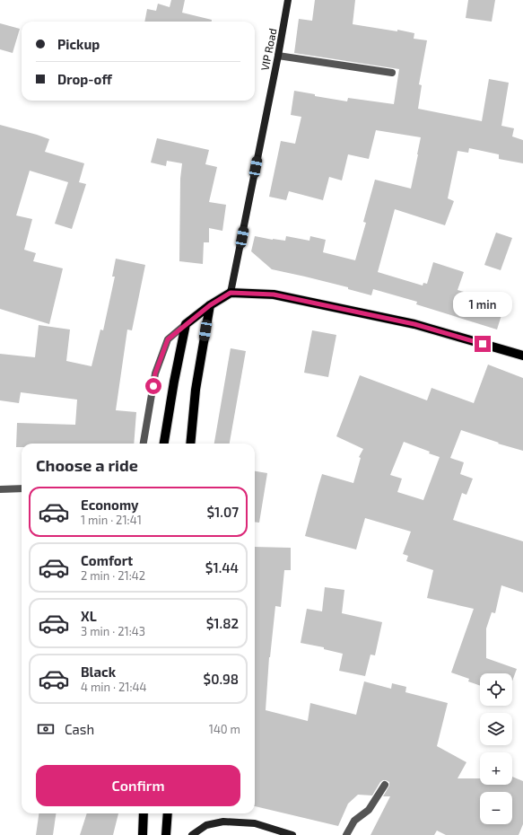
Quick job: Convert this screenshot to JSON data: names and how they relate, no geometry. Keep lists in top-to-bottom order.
{
  "streets": {
    "street": ["VIP Road"]
  },
  "page": {
    "banner": ["Pickup", "Drop-off"],
    "bubble": "1 min",
    "heading": "Choose a ride",
    "list": [
      {
        "name": "Economy",
        "note": "1 min · 21:41",
        "value": "$1.07"
      },
      {
        "name": "Comfort",
        "note": "2 min · 21:42",
        "value": "$1.44"
      },
      {
        "name": "XL",
        "note": "3 min · 21:43",
        "value": "$1.82"
      },
      {
        "name": "Black",
        "note": "4 min · 21:44",
        "value": "$0.98"
      }
    ],
    "map_buttons": ["+", "−"],
    "pay": ["Cash", "140 m"],
    "buttons": "Confirm"
  }
}
